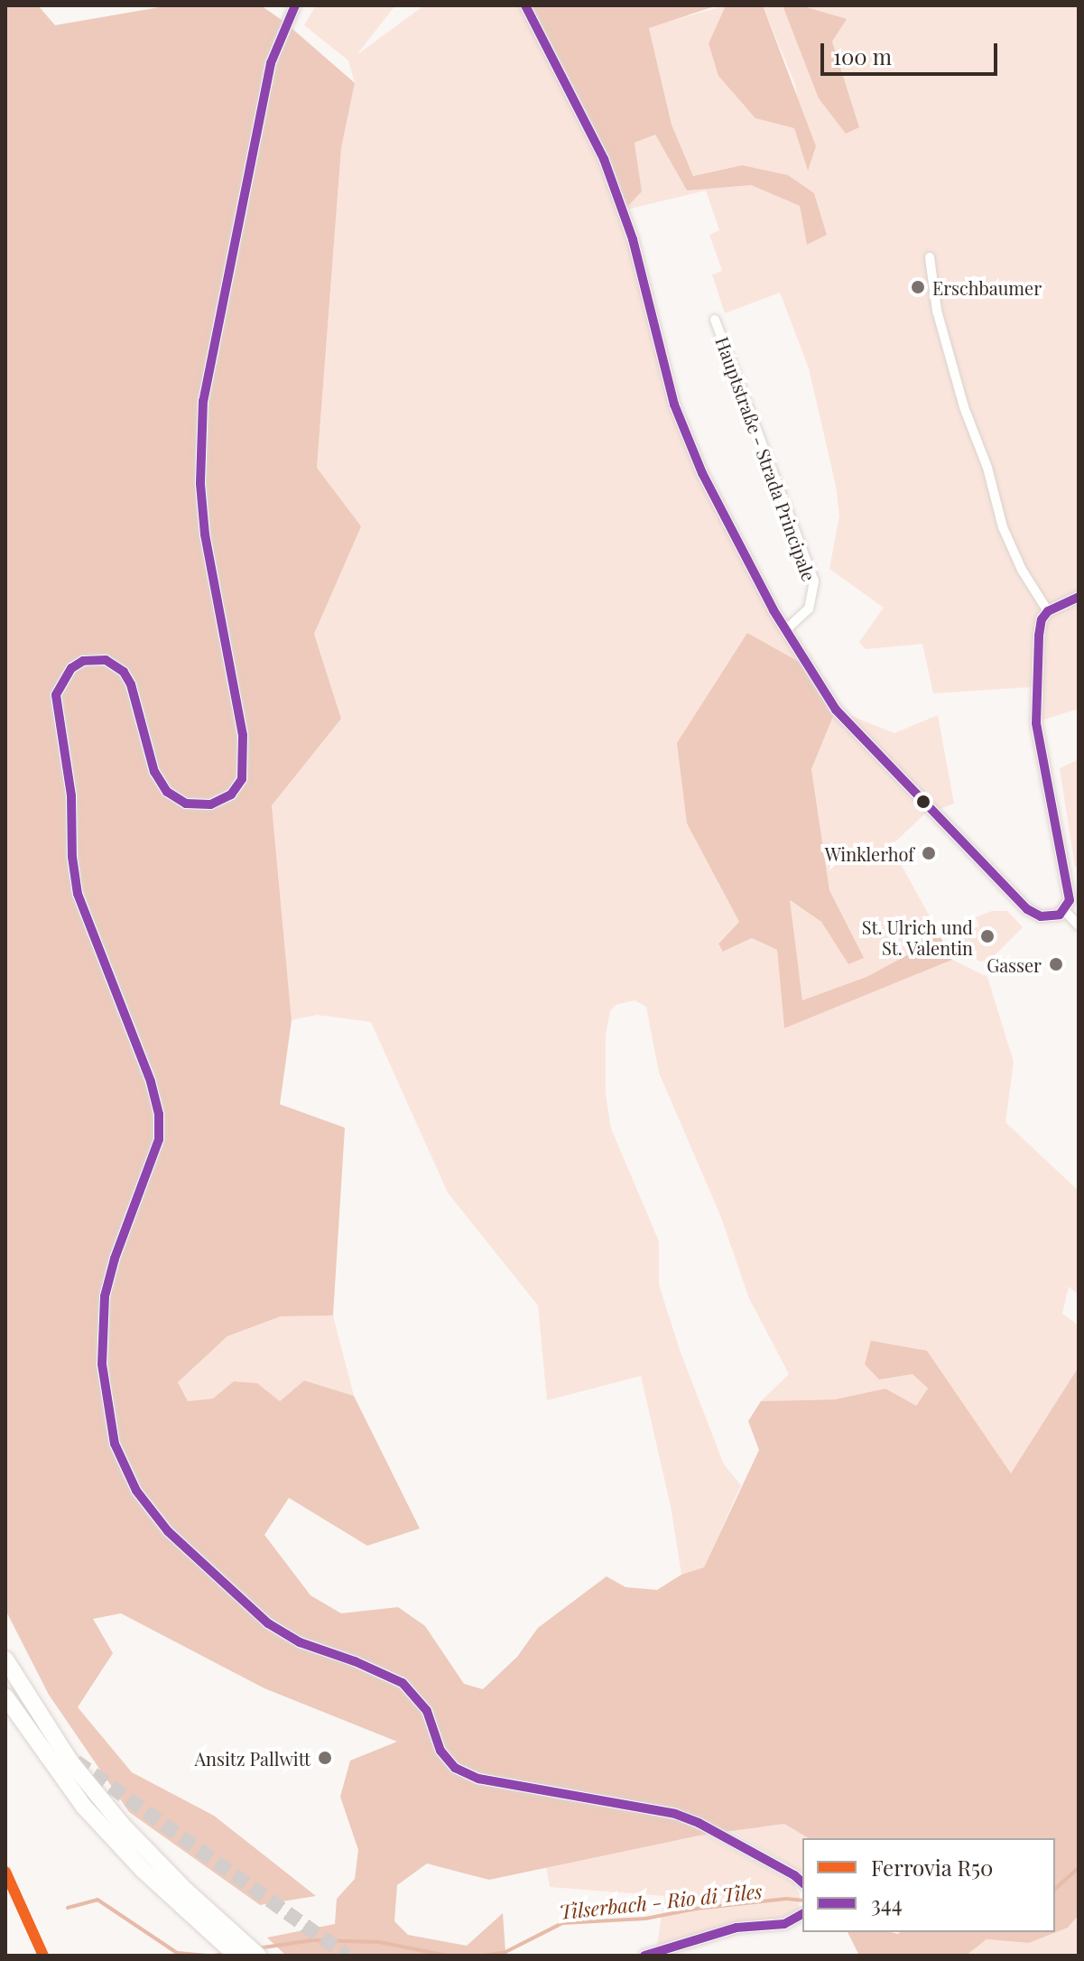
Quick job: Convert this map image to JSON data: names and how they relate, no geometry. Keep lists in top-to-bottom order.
{
  "streets": {
    "street": ["Hauptstraße - Strada Principale"]
  },
  "water": ["Tilserbach - Rio di Tiles"],
  "places": [
    "Erschbaumer",
    "Winklerhof",
    "St. Ulrich und St. Valentin",
    "Gasser",
    "Ansitz Pallwitt"
  ],
  "lines": ["transit line 344", "rail line R50"],
  "legend": ["Ferrovia R50", "344"],
  "scale_bar": "100 m"
}
